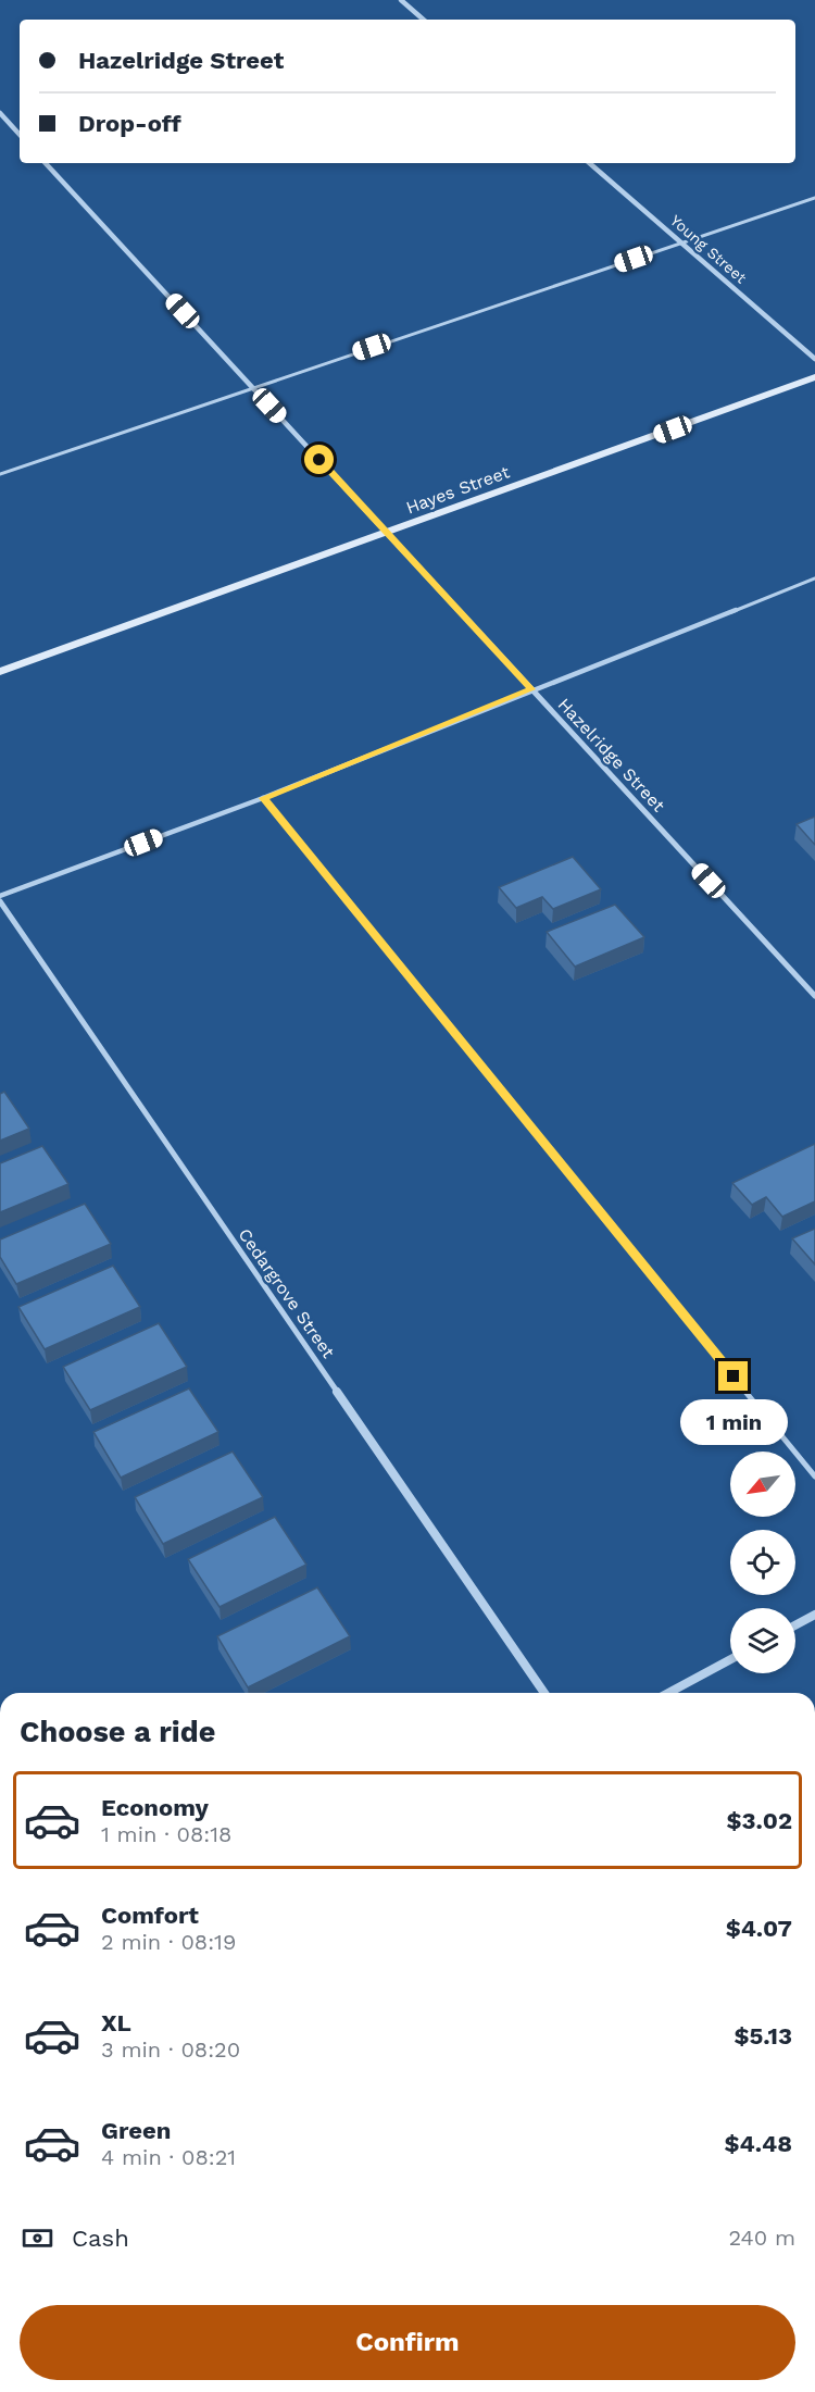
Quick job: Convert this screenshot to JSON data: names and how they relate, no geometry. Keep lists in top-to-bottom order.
{
  "streets": {
    "street": [
      "Young Street",
      "Hayes Street",
      "Hazelridge Street",
      "Cedargrove Street"
    ]
  },
  "crossings": [
    ["Hayes Street", "Hazelridge Street"]
  ],
  "north": "bottom left",
  "page": {
    "banner": ["Hazelridge Street", "Drop-off"],
    "bubble": "1 min",
    "heading": "Choose a ride",
    "list": [
      {
        "name": "Economy",
        "note": "1 min · 08:18",
        "value": "$3.02"
      },
      {
        "name": "Comfort",
        "note": "2 min · 08:19",
        "value": "$4.07"
      },
      {
        "name": "XL",
        "note": "3 min · 08:20",
        "value": "$5.13"
      },
      {
        "name": "Green",
        "note": "4 min · 08:21",
        "value": "$4.48"
      }
    ],
    "pay": ["Cash", "240 m"],
    "buttons": "Confirm"
  }
}
